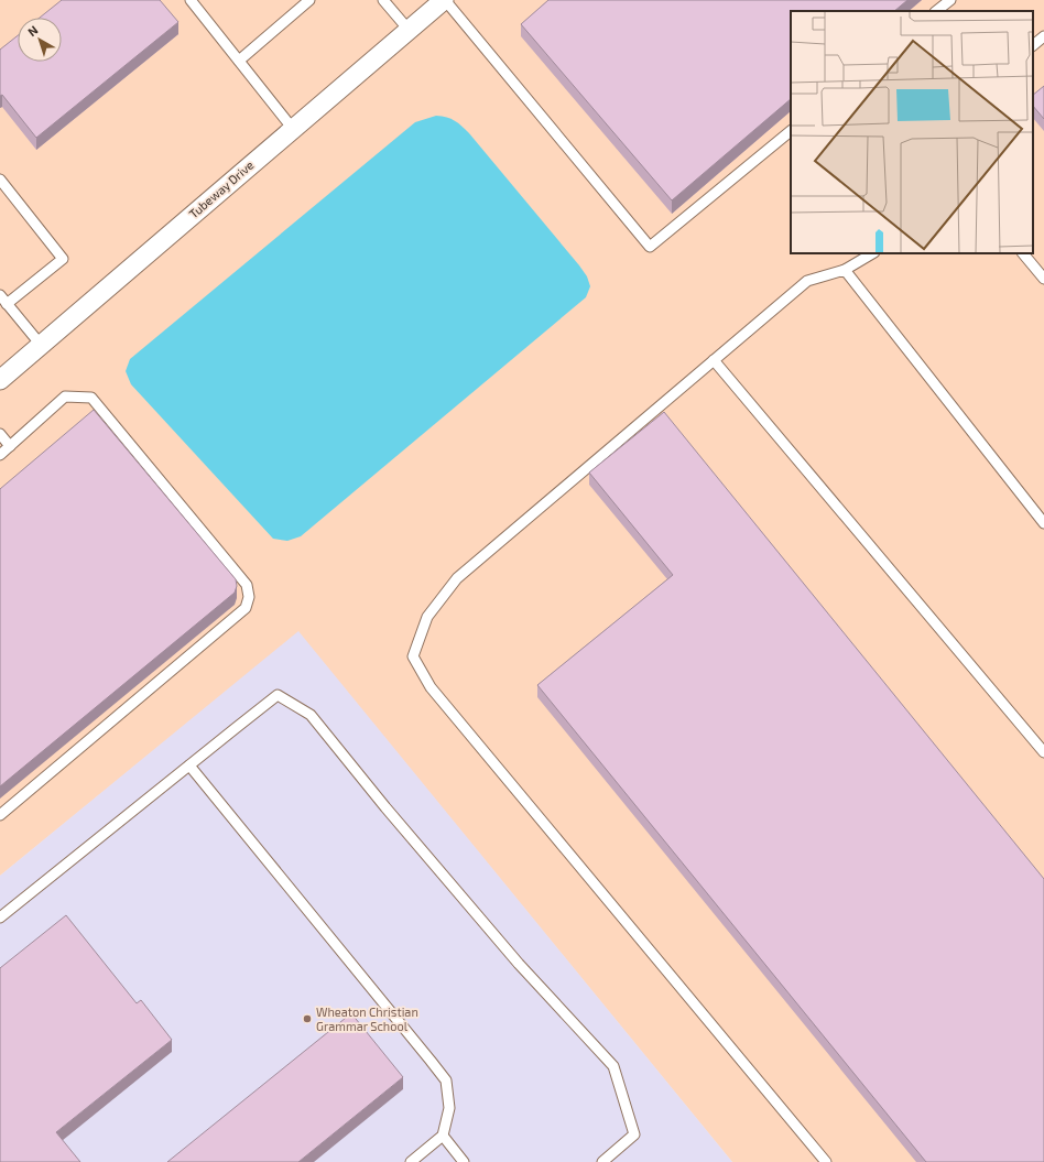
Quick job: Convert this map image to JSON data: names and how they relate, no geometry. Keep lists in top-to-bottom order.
{
  "streets": {
    "street": ["Tubeway Drive"]
  },
  "places": ["Wheaton Christian Grammar School"],
  "north": "top left"
}
